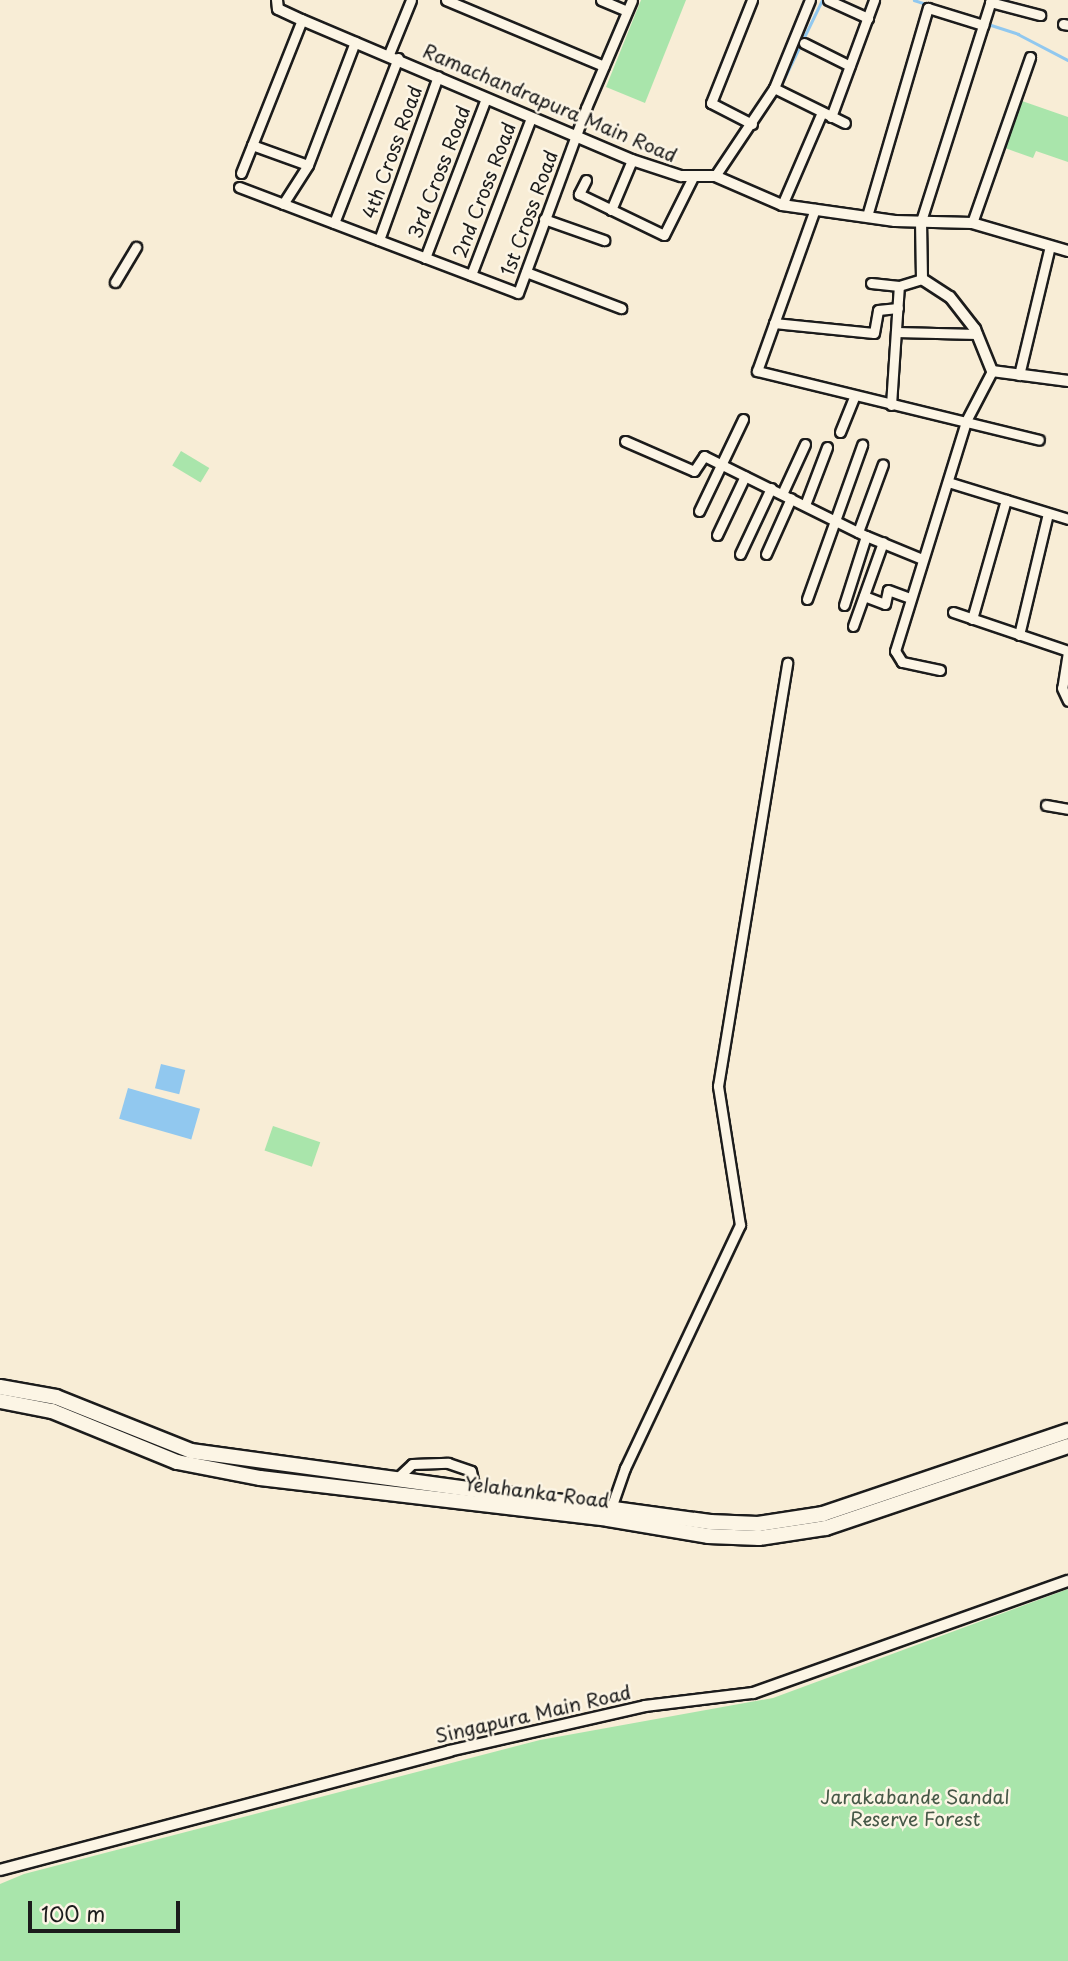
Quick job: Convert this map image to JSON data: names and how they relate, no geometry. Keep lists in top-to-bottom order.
{
  "streets": {
    "main road": ["Yelahanka Road"],
    "street": [
      "Ramachandrapura Main Road",
      "4th Cross Road",
      "3rd Cross Road",
      "2nd Cross Road",
      "1st Cross Road",
      "Singapura Main Road"
    ]
  },
  "crossings": [
    ["Ramachandrapura Main Road", "4th Cross Road"],
    ["Ramachandrapura Main Road", "3rd Cross Road"],
    ["Ramachandrapura Main Road", "2nd Cross Road"],
    ["Ramachandrapura Main Road", "1st Cross Road"],
    ["2nd Cross Road", "1st Cross Road"]
  ],
  "parks": ["Jarakabande Sandal Reserve Forest"],
  "scale_bar": "100 m"
}
